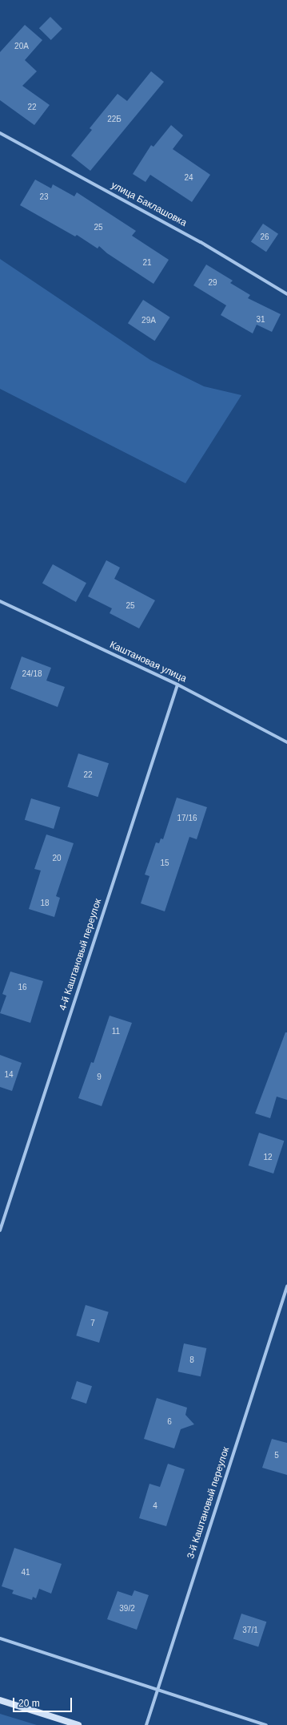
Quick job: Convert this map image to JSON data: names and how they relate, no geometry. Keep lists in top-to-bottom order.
{
  "streets": {
    "street": [
      "улица Баклашовка",
      "Каштановая улица",
      "4-й Каштановый переулок",
      "3-й Каштановый переулок"
    ]
  },
  "crossings": [
    ["Каштановая улица", "4-й Каштановый переулок"]
  ],
  "house_numbers": [
    "20А",
    "22",
    "22Б",
    "24",
    "23",
    "25",
    "26",
    "21",
    "29",
    "31",
    "29А",
    "25",
    "24/18",
    "22",
    "17/16",
    "20",
    "15",
    "18",
    "16",
    "11",
    "14",
    "9",
    "12",
    "7",
    "8",
    "6",
    "5",
    "4",
    "41",
    "39/2",
    "37/1"
  ],
  "scale_bar": "20 m"
}
